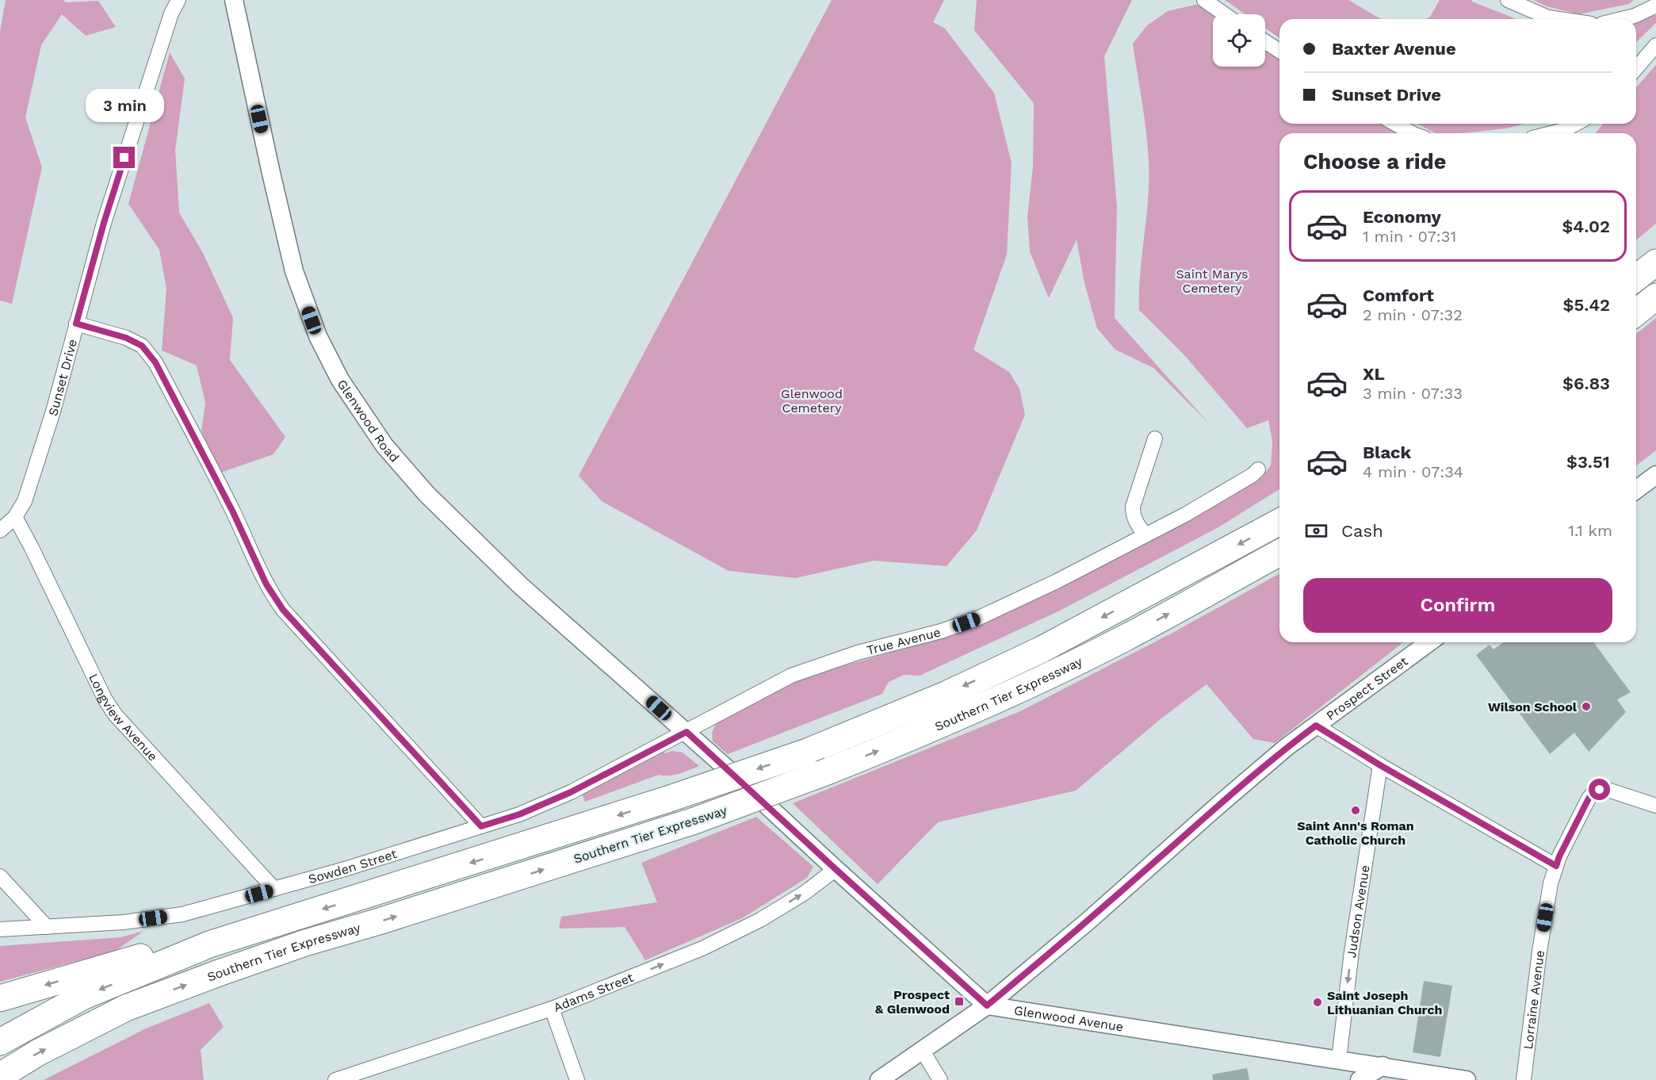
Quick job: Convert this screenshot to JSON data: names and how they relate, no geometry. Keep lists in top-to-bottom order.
{
  "streets": {
    "highway": ["Southern Tier Expressway"],
    "street": [
      "Sunset Drive",
      "Glenwood Road",
      "True Avenue",
      "Prospect Street",
      "Longview Avenue",
      "Sowden Street",
      "Judson Avenue",
      "Adams Street",
      "Lorraine Avenue",
      "Glenwood Avenue"
    ]
  },
  "crossings": [
    ["Sunset Drive", "Longview Avenue"],
    ["Glenwood Road", "True Avenue"],
    ["Glenwood Road", "Sowden Street"],
    ["True Avenue", "Sowden Street"],
    ["Prospect Street", "Glenwood Avenue"],
    ["Longview Avenue", "Sowden Street"],
    ["Judson Avenue", "Glenwood Avenue"]
  ],
  "one_way": ["Judson Avenue", "Adams Street"],
  "parks": ["Saint Marys Cemetery", "Glenwood Cemetery"],
  "places": {
    "other": ["Wilson School", "Saint Ann's Roman Catholic Church", "Saint Joseph Lithuanian Church"],
    "transit": ["Prospect & Glenwood"]
  },
  "page": {
    "banner": ["Baxter Avenue", "Sunset Drive"],
    "bubble": "3 min",
    "heading": "Choose a ride",
    "list": [
      {
        "name": "Economy",
        "note": "1 min · 07:31",
        "value": "$4.02"
      },
      {
        "name": "Comfort",
        "note": "2 min · 07:32",
        "value": "$5.42"
      },
      {
        "name": "XL",
        "note": "3 min · 07:33",
        "value": "$6.83"
      },
      {
        "name": "Black",
        "note": "4 min · 07:34",
        "value": "$3.51"
      }
    ],
    "pay": ["Cash", "1.1 km"],
    "buttons": "Confirm"
  }
}
